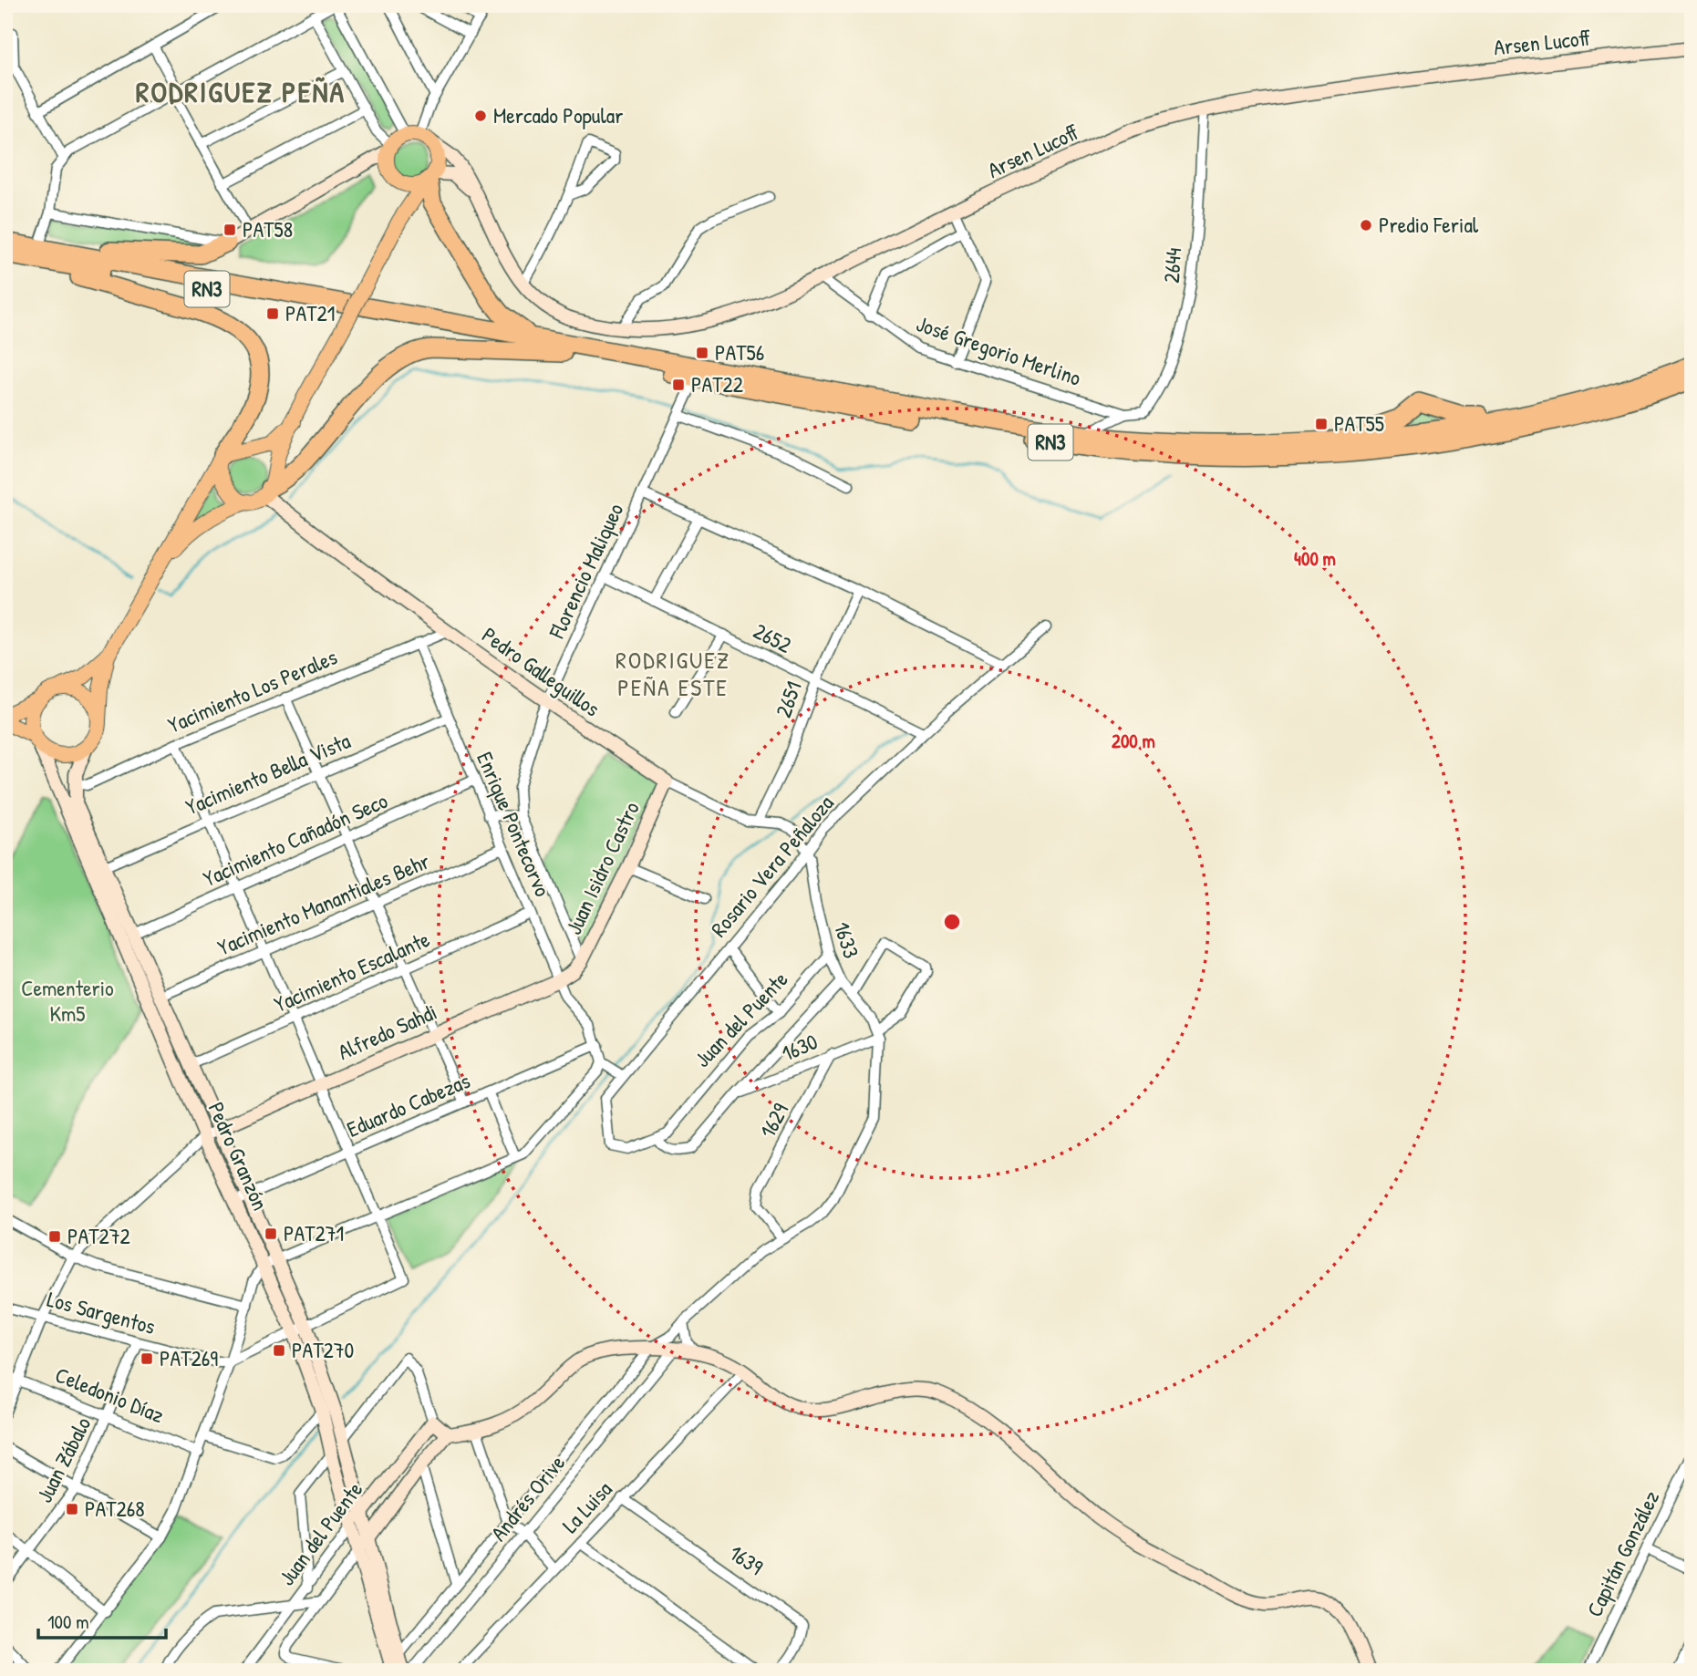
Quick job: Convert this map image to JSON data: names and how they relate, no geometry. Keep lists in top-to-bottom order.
{
  "streets": {
    "highway": ["RN3"],
    "street": [
      "Arsen Lucoff",
      "2644",
      "José Gregorio Merlino",
      "Florencio Maliqueo",
      "2652",
      "Pedro Galleguillos",
      "Yacimiento Los Perales",
      "2651",
      "Yacimiento Bella Vista",
      "Enrique Pontecorvo",
      "Yacimiento Cañadón Seco",
      "Rosario Vera Peñaloza",
      "Juan Isidro Castro",
      "Yacimiento Manantiales Behr",
      "1633",
      "Yacimiento Escalante",
      "Juan del Puente",
      "Alfredo Sahdi",
      "1630",
      "Eduardo Cabezas",
      "1629",
      "Pedro Granzón",
      "Los Sargentos",
      "Celedonio Díaz",
      "Juan Zábalo",
      "Andrés Orive",
      "La Luisa",
      "Capitán González",
      "1639"
    ]
  },
  "crossings": [
    ["Arsen Lucoff", "2644"],
    ["Arsen Lucoff", "José Gregorio Merlino"],
    ["2644", "José Gregorio Merlino"],
    ["RN3", "Florencio Maliqueo"],
    ["Florencio Maliqueo", "2652"],
    ["Florencio Maliqueo", "Pedro Galleguillos"],
    ["Florencio Maliqueo", "Juan Isidro Castro"],
    ["Florencio Maliqueo", "Alfredo Sahdi"],
    ["2652", "2651"],
    ["2652", "Rosario Vera Peñaloza"],
    ["Pedro Galleguillos", "Yacimiento Los Perales"],
    ["Pedro Galleguillos", "2651"],
    ["Pedro Galleguillos", "Rosario Vera Peñaloza"],
    ["Pedro Galleguillos", "Juan Isidro Castro"],
    ["Pedro Galleguillos", "1633"],
    ["Yacimiento Los Perales", "Enrique Pontecorvo"],
    ["Yacimiento Los Perales", "Pedro Granzón"],
    ["Yacimiento Bella Vista", "Enrique Pontecorvo"],
    ["Yacimiento Bella Vista", "Pedro Granzón"],
    ["Enrique Pontecorvo", "Yacimiento Cañadón Seco"],
    ["Enrique Pontecorvo", "Yacimiento Manantiales Behr"],
    ["Enrique Pontecorvo", "Yacimiento Escalante"],
    ["Enrique Pontecorvo", "Alfredo Sahdi"],
    ["Enrique Pontecorvo", "Eduardo Cabezas"],
    ["Yacimiento Cañadón Seco", "Pedro Granzón"],
    ["Rosario Vera Peñaloza", "1633"],
    ["Rosario Vera Peñaloza", "Juan del Puente"],
    ["Juan Isidro Castro", "Alfredo Sahdi"],
    ["Yacimiento Manantiales Behr", "Pedro Granzón"],
    ["1633", "Juan del Puente"],
    ["1633", "1630"],
    ["1633", "Andrés Orive"],
    ["Yacimiento Escalante", "Pedro Granzón"],
    ["Juan del Puente", "1630"],
    ["Juan del Puente", "Pedro Granzón"],
    ["Alfredo Sahdi", "Pedro Granzón"],
    ["1630", "1629"],
    ["1630", "Andrés Orive"],
    ["Eduardo Cabezas", "Pedro Granzón"],
    ["1629", "Andrés Orive"],
    ["Pedro Granzón", "Andrés Orive"],
    ["Los Sargentos", "Juan Zábalo"],
    ["Celedonio Díaz", "Juan Zábalo"],
    ["La Luisa", "1639"]
  ],
  "districts": ["RODRIGUEZ PEÑA", "RODRIGUEZ PEÑA ESTE"],
  "parks": ["Cementerio Km5"],
  "places": {
    "other": ["Mercado Popular", "Predio Ferial"],
    "transit": [
      "PAT58",
      "PAT21",
      "PAT56",
      "PAT22",
      "PAT55",
      "PAT271",
      "PAT272",
      "PAT270",
      "PAT269",
      "PAT268"
    ]
  },
  "scale_bar": "100 m",
  "rings": ["400 m", "200 m"]
}
